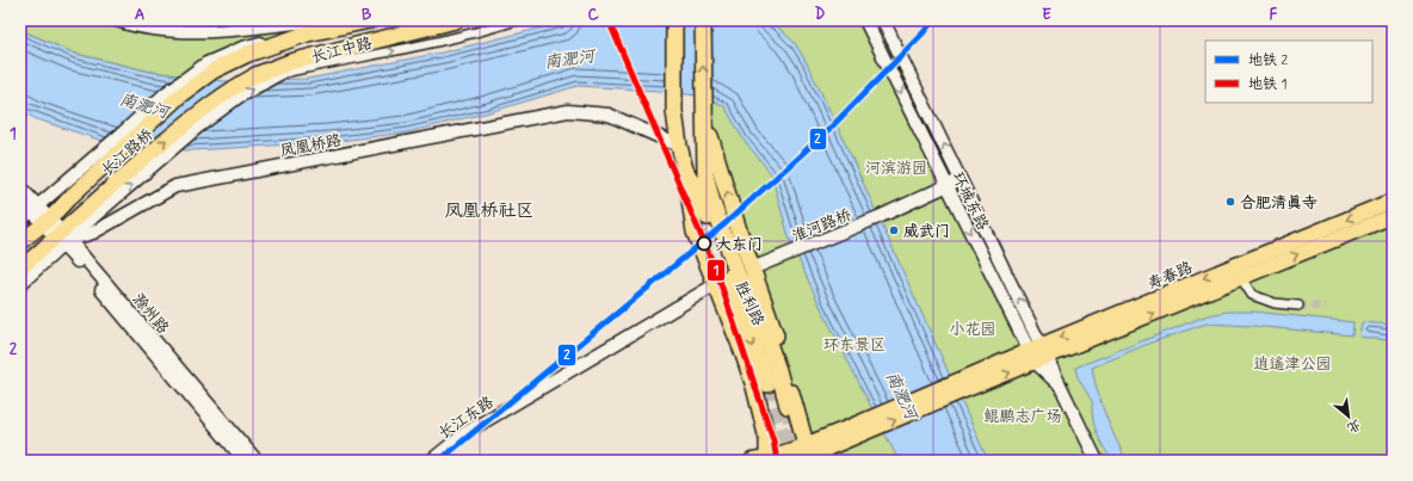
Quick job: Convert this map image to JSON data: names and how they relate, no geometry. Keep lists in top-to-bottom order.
{
  "streets": {
    "highway": ["长江中路", "胜利路"],
    "main road": ["长江路桥", "寿春路"],
    "street": [
      "凤凰桥路",
      "环城东路",
      "淮河路桥",
      "滁州路",
      "长江东路"
    ]
  },
  "crossings": [
    ["长江中路", "长江路桥"],
    ["凤凰桥路", "长江路桥"],
    ["凤凰桥路", "胜利路"],
    ["凤凰桥路", "滁州路"],
    ["长江路桥", "滁州路"],
    ["环城东路", "淮河路桥"],
    ["环城东路", "寿春路"]
  ],
  "districts": ["凤凰桥社区"],
  "water": ["南淝河"],
  "parks": [
    "河滨游园",
    "小花园",
    "环东景区",
    "逍遥津公园",
    "鲲鹏志广场"
  ],
  "places": ["合肥清真寺", "威武门", "大东门"],
  "lines": ["metro line 2", "metro line 1"],
  "legend": ["地铁 2", "地铁 1"],
  "north": "bottom right",
  "grid": {
    "columns": [
      "A",
      "B",
      "C",
      "D",
      "E",
      "F"
    ],
    "rows": ["1", "2"]
  }
}
